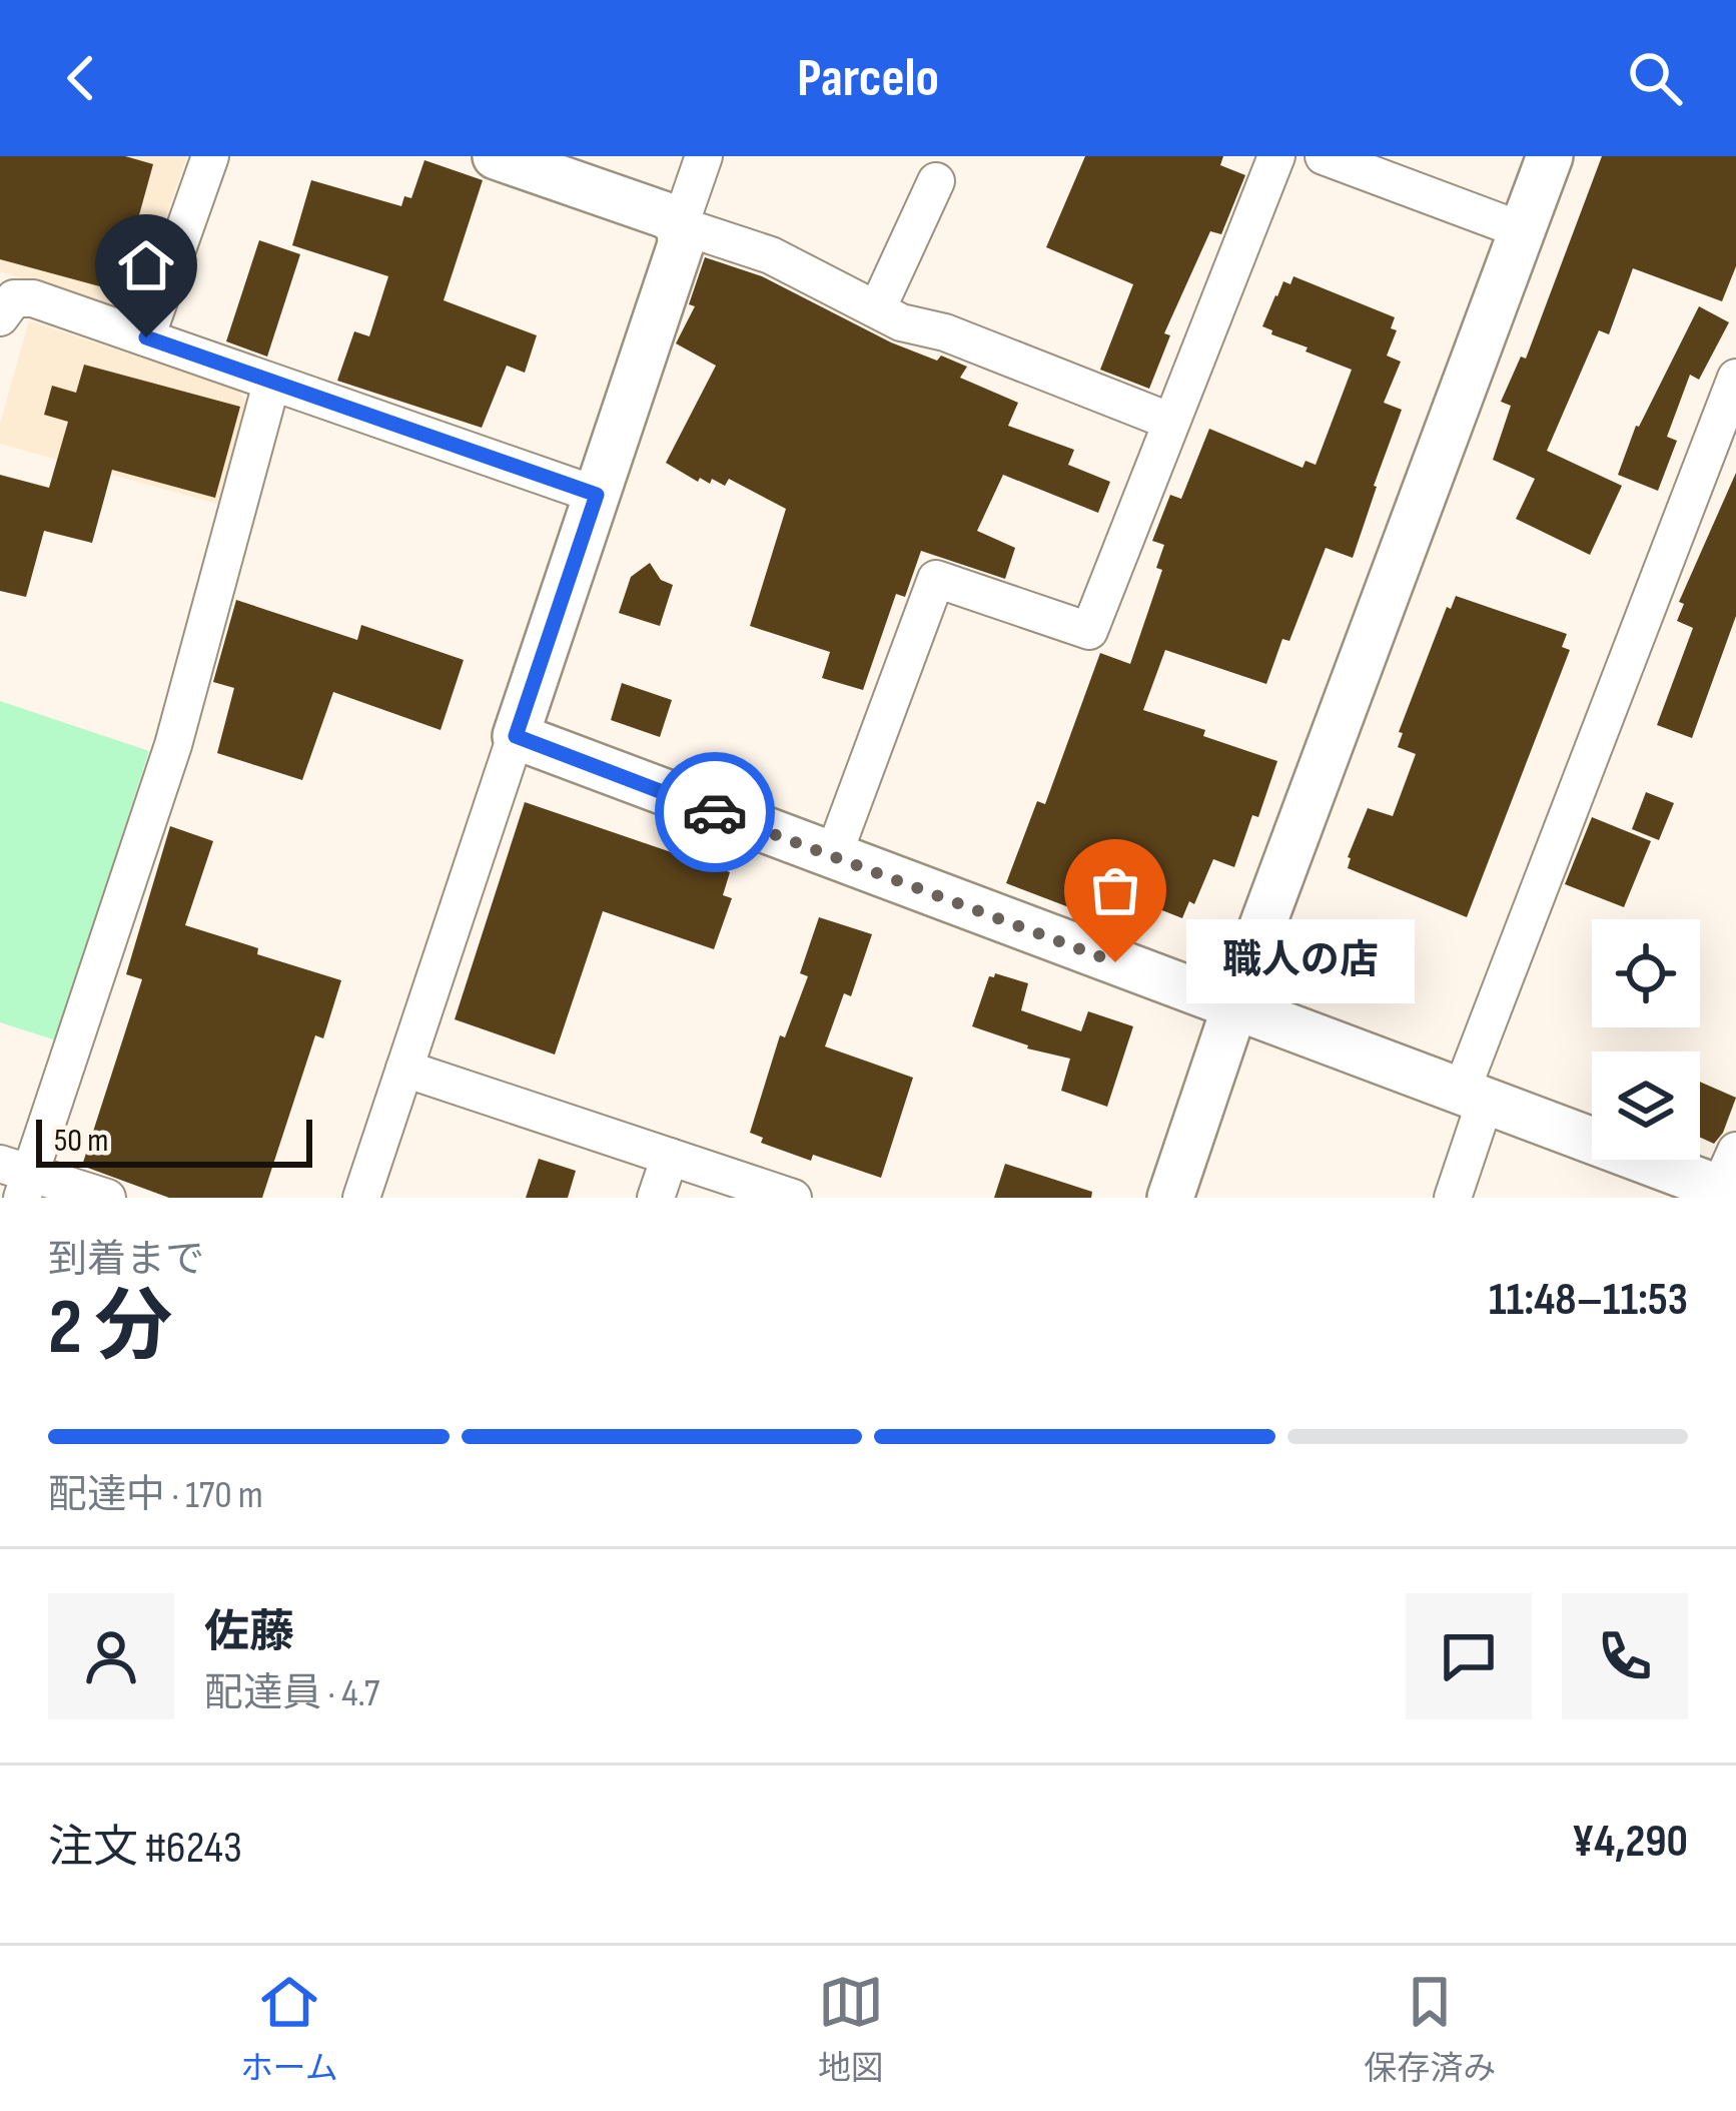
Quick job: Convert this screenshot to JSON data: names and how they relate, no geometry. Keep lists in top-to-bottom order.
{
  "places": ["職人の店"],
  "scale_bar": "50 m",
  "page": {
    "header": "Parcelo",
    "bubble": "職人の店",
    "scale": "50 m",
    "heading": ["2 分", "到着まで", "11:48–11:53"],
    "panel": [
      "佐藤",
      "配達員 · 4.7",
      "注文 #6243",
      "¥4,290"
    ],
    "bar": "配達中 · 170 m",
    "tabs": ["ホーム", "地図", "保存済み"]
  }
}
